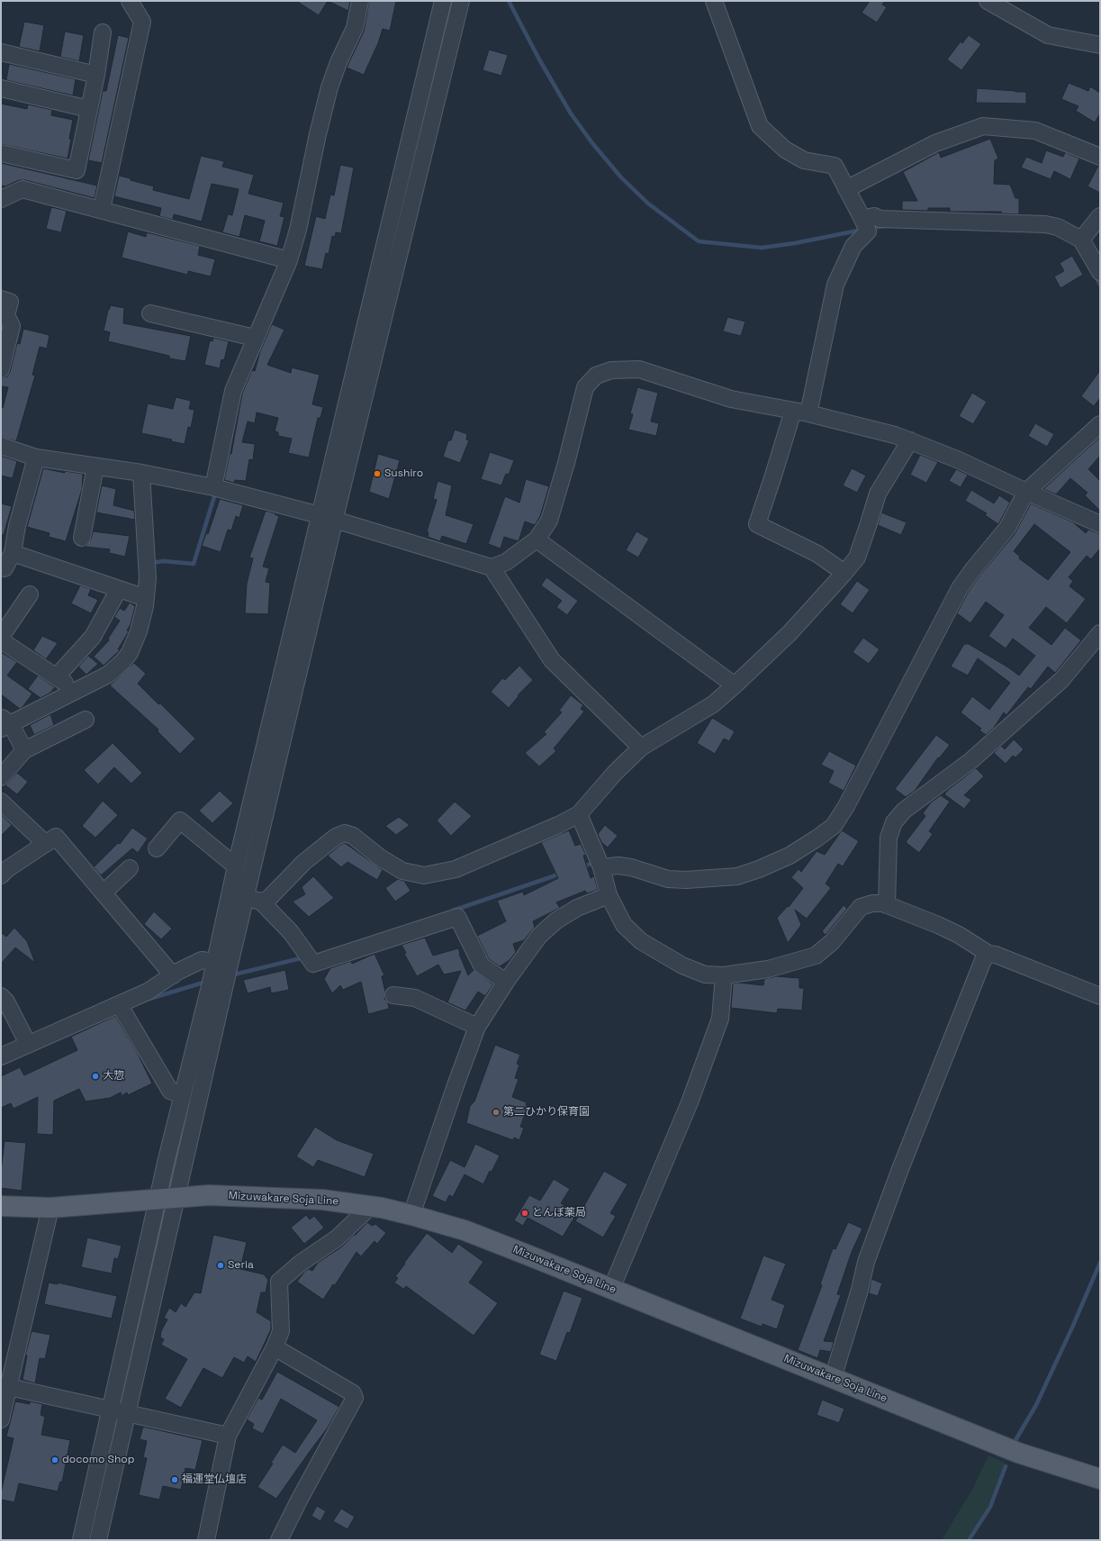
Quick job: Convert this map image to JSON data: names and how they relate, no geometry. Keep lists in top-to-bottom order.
{
  "streets": {
    "main road": ["Mizuwakare Soja Line"]
  },
  "places": [
    "Sushiro",
    "大惣",
    "第二ひかり保育園",
    "とんぼ薬局",
    "Seria",
    "docomo Shop",
    "福運堂仏壇店"
  ]
}
